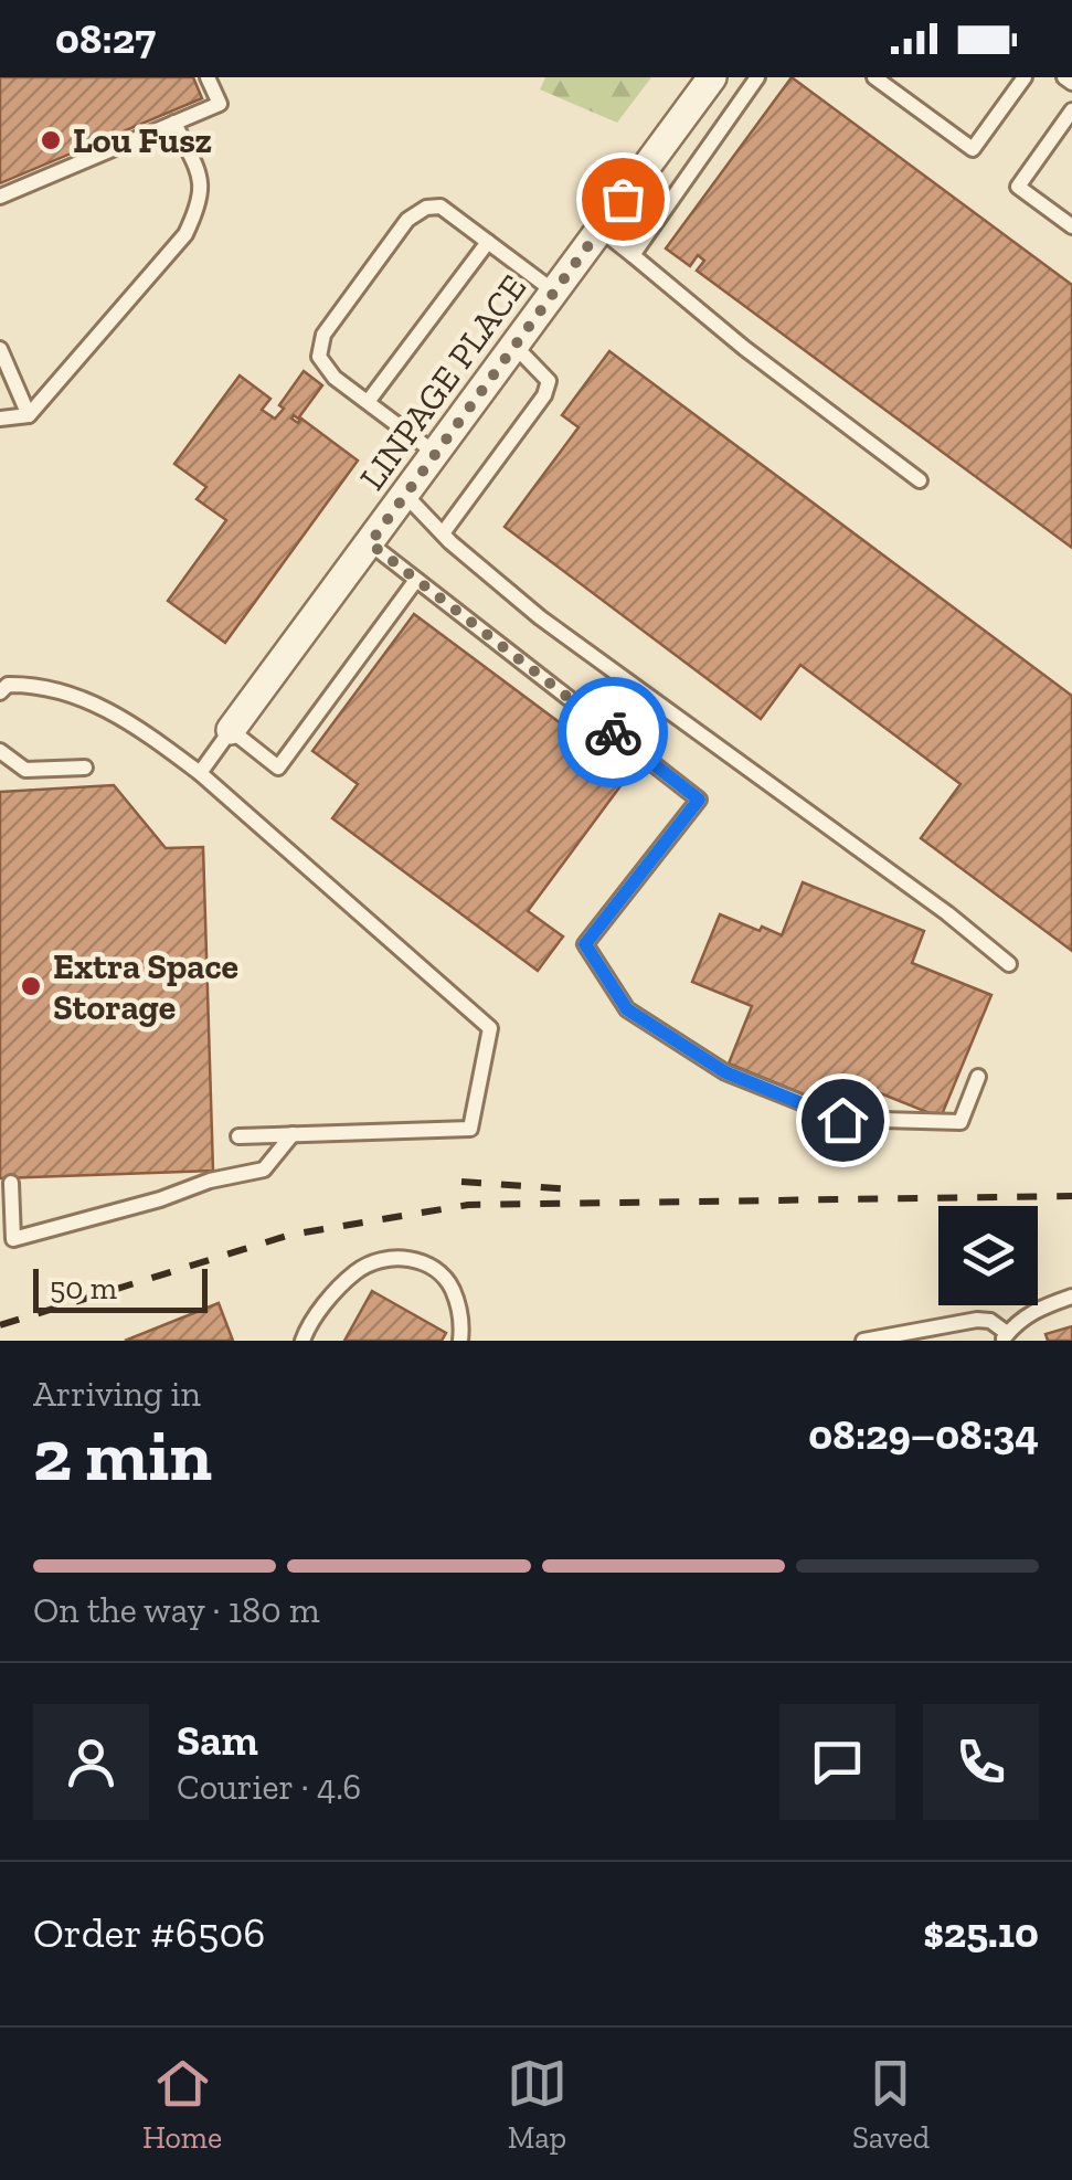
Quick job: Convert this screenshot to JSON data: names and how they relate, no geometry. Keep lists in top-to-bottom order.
{
  "streets": {
    "street": ["LINPAGE PLACE"]
  },
  "places": ["Lou Fusz", "Extra Space Storage"],
  "scale_bar": "50 m",
  "page": {
    "status": "08:27",
    "scale": "50 m",
    "heading": ["2 min", "Arriving in", "08:29–08:34"],
    "panel": [
      "Sam",
      "Courier · 4.6",
      "Order #6506",
      "$25.10"
    ],
    "bar": "On the way · 180 m",
    "tabs": ["Home", "Map", "Saved"]
  }
}
